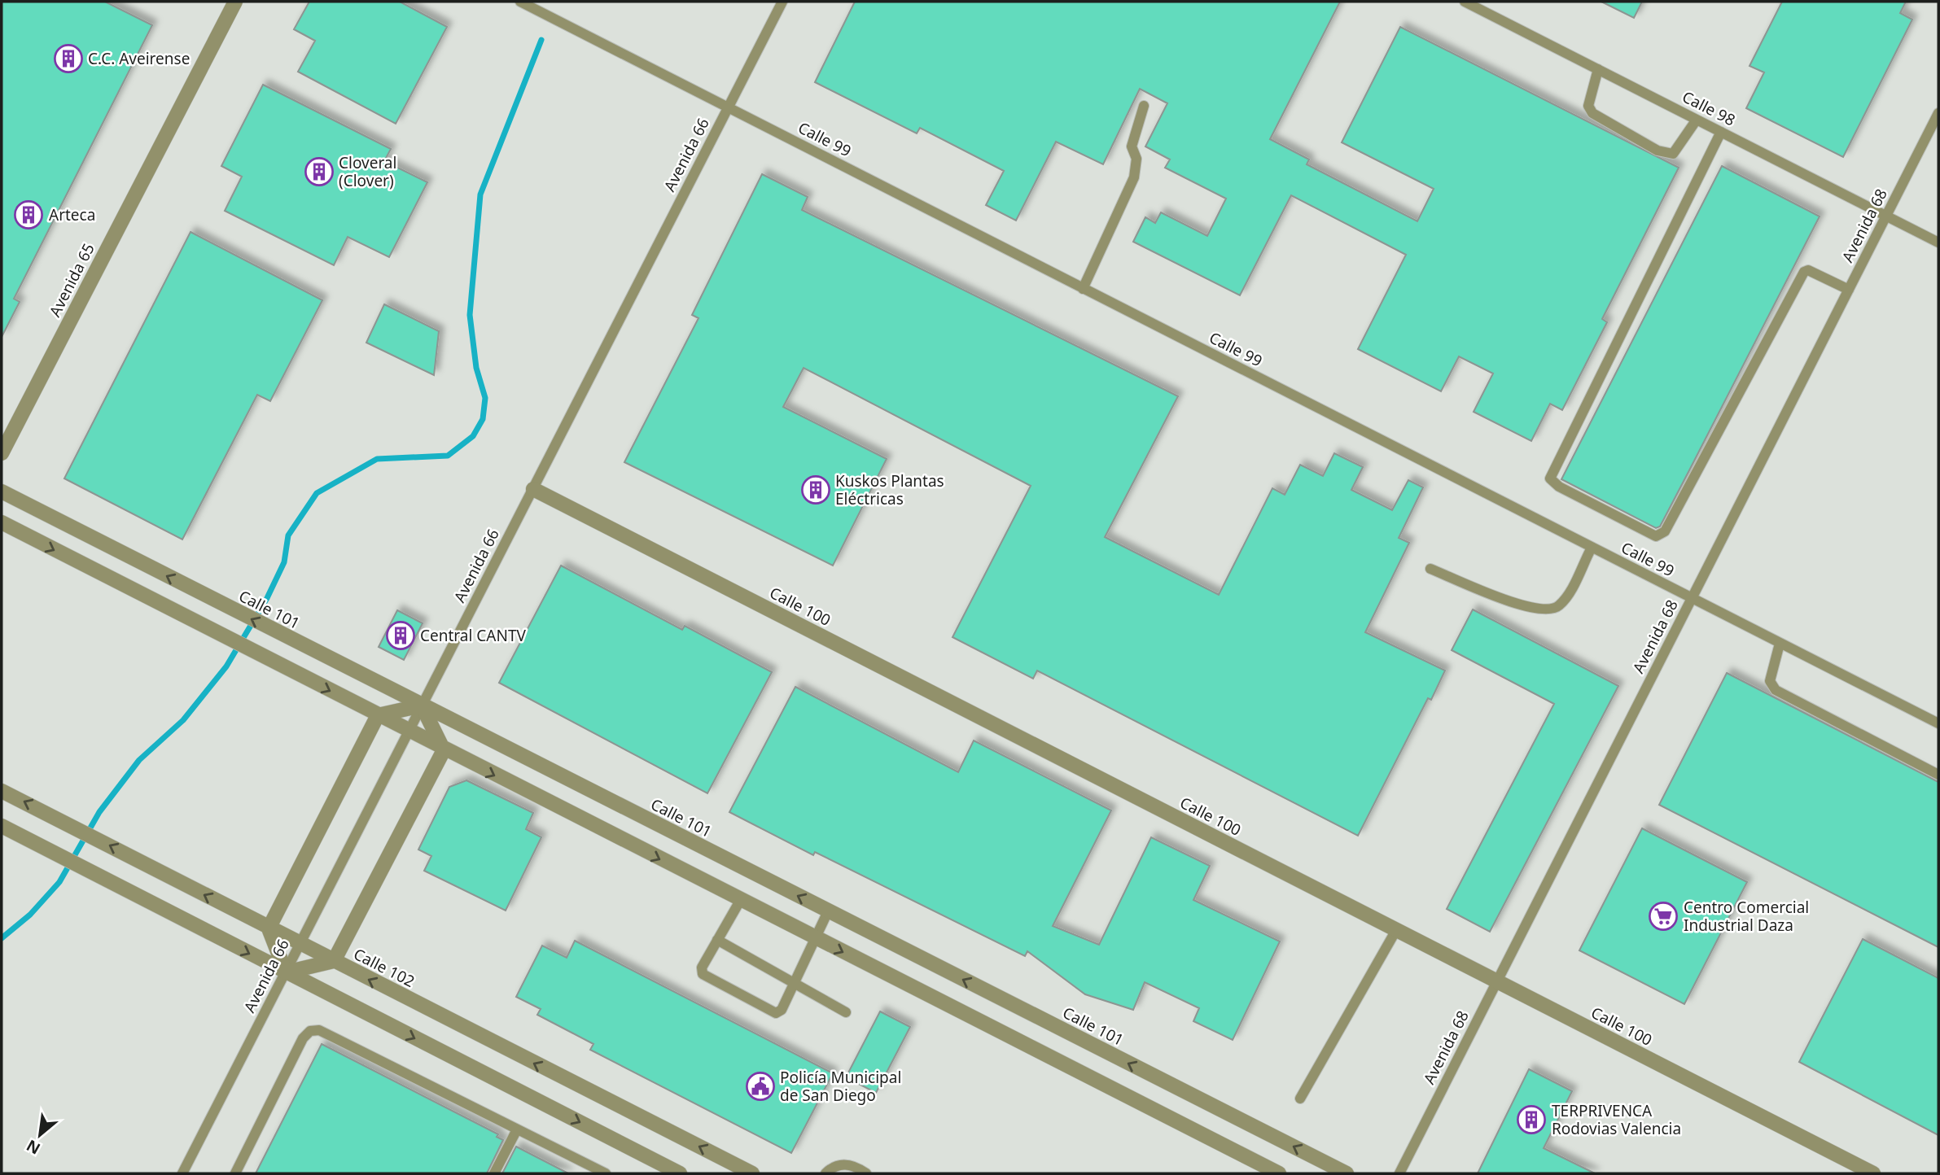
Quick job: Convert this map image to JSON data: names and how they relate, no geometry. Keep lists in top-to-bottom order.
{
  "streets": {
    "street": [
      "Avenida 65",
      "Calle 100",
      "Calle 101",
      "Calle 102"
    ],
    "lane": [
      "Calle 98",
      "Calle 99",
      "Avenida 66",
      "Avenida 68"
    ]
  },
  "crossings": [
    ["Calle 98", "Avenida 68"],
    ["Calle 99", "Avenida 66"],
    ["Calle 99", "Avenida 68"],
    ["Avenida 66", "Calle 100"],
    ["Avenida 66", "Calle 101"],
    ["Avenida 66", "Calle 102"],
    ["Avenida 68", "Calle 100"]
  ],
  "places": {
    "building": [
      "C.C. Aveirense",
      "Cloveral (Clover)",
      "Arteca",
      "Kuskos Plantas Eléctricas",
      "Central CANTV",
      "TERPRIVENCA Rodovias Valencia"
    ],
    "supermarket": ["Centro Comercial Industrial Daza"],
    "public building": ["Policía Municipal de San Diego"]
  },
  "north": "bottom left"
}
